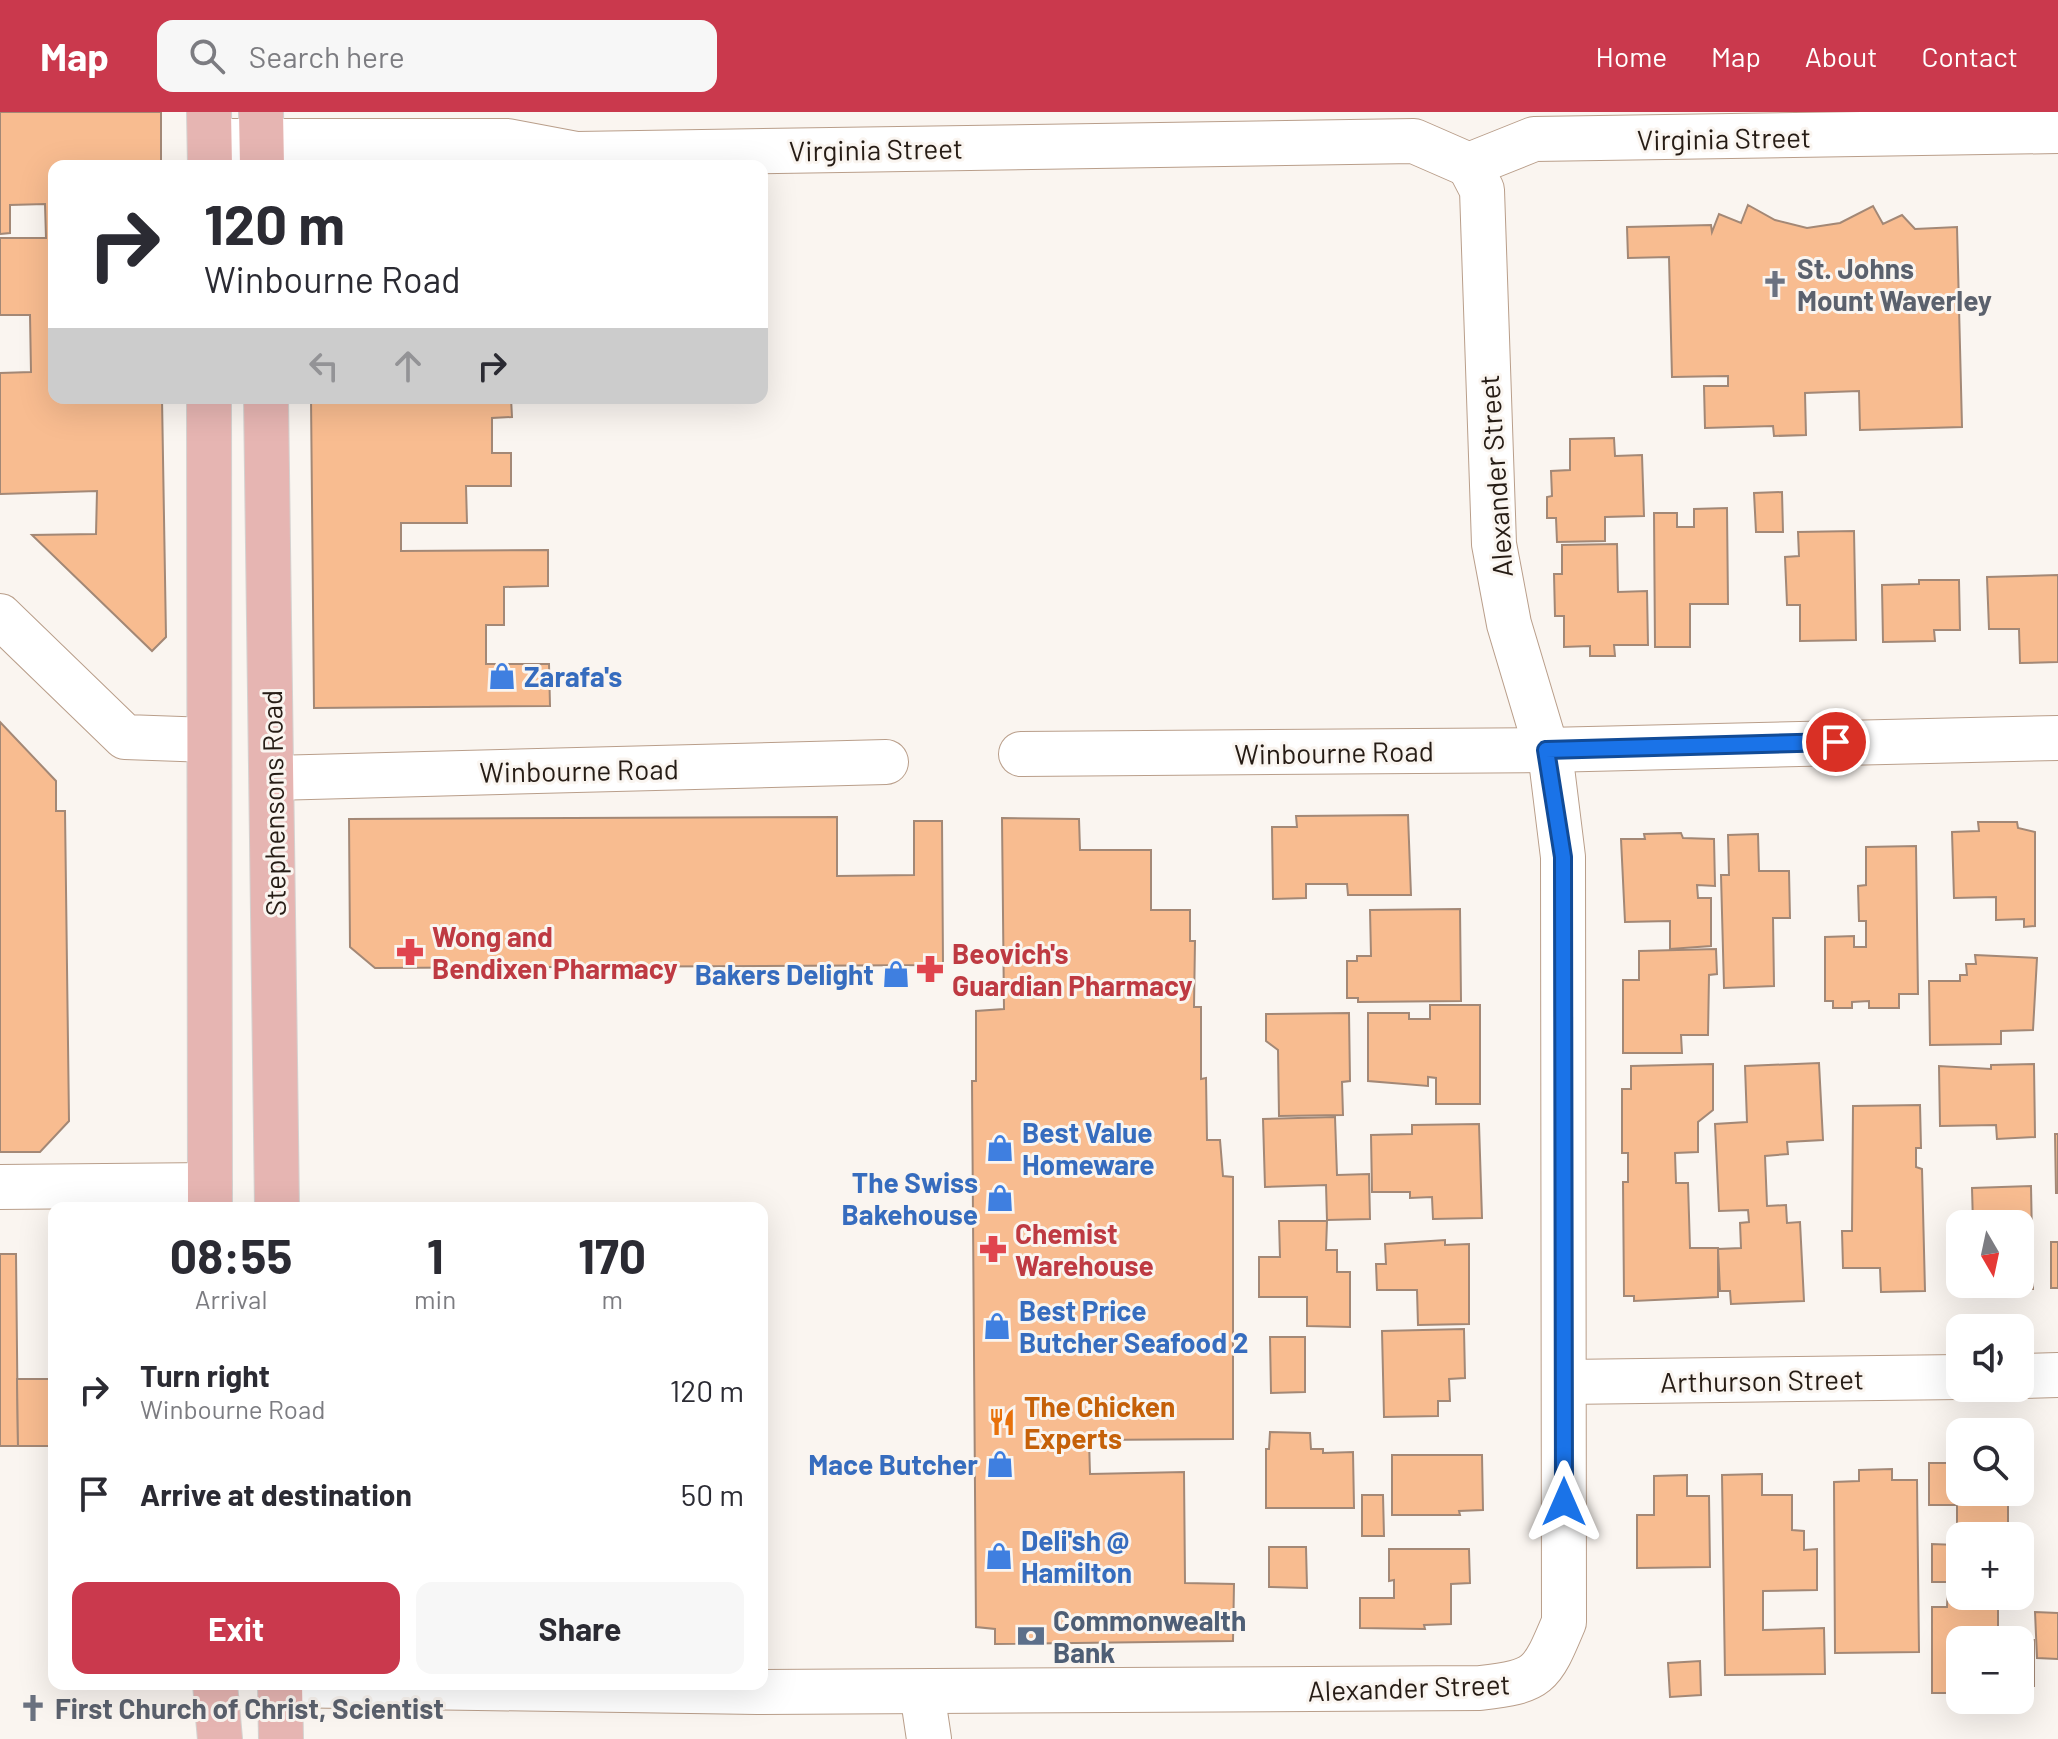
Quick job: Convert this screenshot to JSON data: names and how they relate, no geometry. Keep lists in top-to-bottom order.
{
  "streets": {
    "main road": ["Stephensons Road"],
    "street": [
      "Virginia Street",
      "Alexander Street",
      "Winbourne Road",
      "Arthurson Street"
    ]
  },
  "crossings": [
    ["Virginia Street", "Alexander Street"],
    ["Alexander Street", "Winbourne Road"],
    ["Alexander Street", "Arthurson Street"],
    ["Winbourne Road", "Stephensons Road"]
  ],
  "places": {
    "church": ["St. Johns Mount Waverley", "First Church of Christ, Scientist"],
    "shop": [
      "Zarafa's",
      "Bakers Delight",
      "Best Value Homeware",
      "The Swiss Bakehouse",
      "Best Price Butcher Seafood 2",
      "Mace Butcher",
      "Deli'sh @ Hamilton"
    ],
    "pharmacy": ["Wong and Bendixen Pharmacy", "Beovich's Guardian Pharmacy", "Chemist Warehouse"],
    "restaurant": ["The Chicken Experts"],
    "bank": ["Commonwealth Bank"]
  },
  "north": "bottom",
  "page": {
    "header": "Map",
    "search": "Search here",
    "nav": [
      "Home",
      "Map",
      "About",
      "Contact"
    ],
    "turn": ["120 m", "Winbourne Road"],
    "eta": [
      "08:55",
      "Arrival",
      "1",
      "min",
      "170",
      "m"
    ],
    "map_buttons": ["+", "−"],
    "list": [
      {
        "name": "Turn right",
        "note": "Winbourne Road",
        "value": "120 m"
      },
      {
        "name": "Arrive at destination",
        "value": "50 m"
      }
    ],
    "buttons": ["Exit", "Share"]
  }
}
